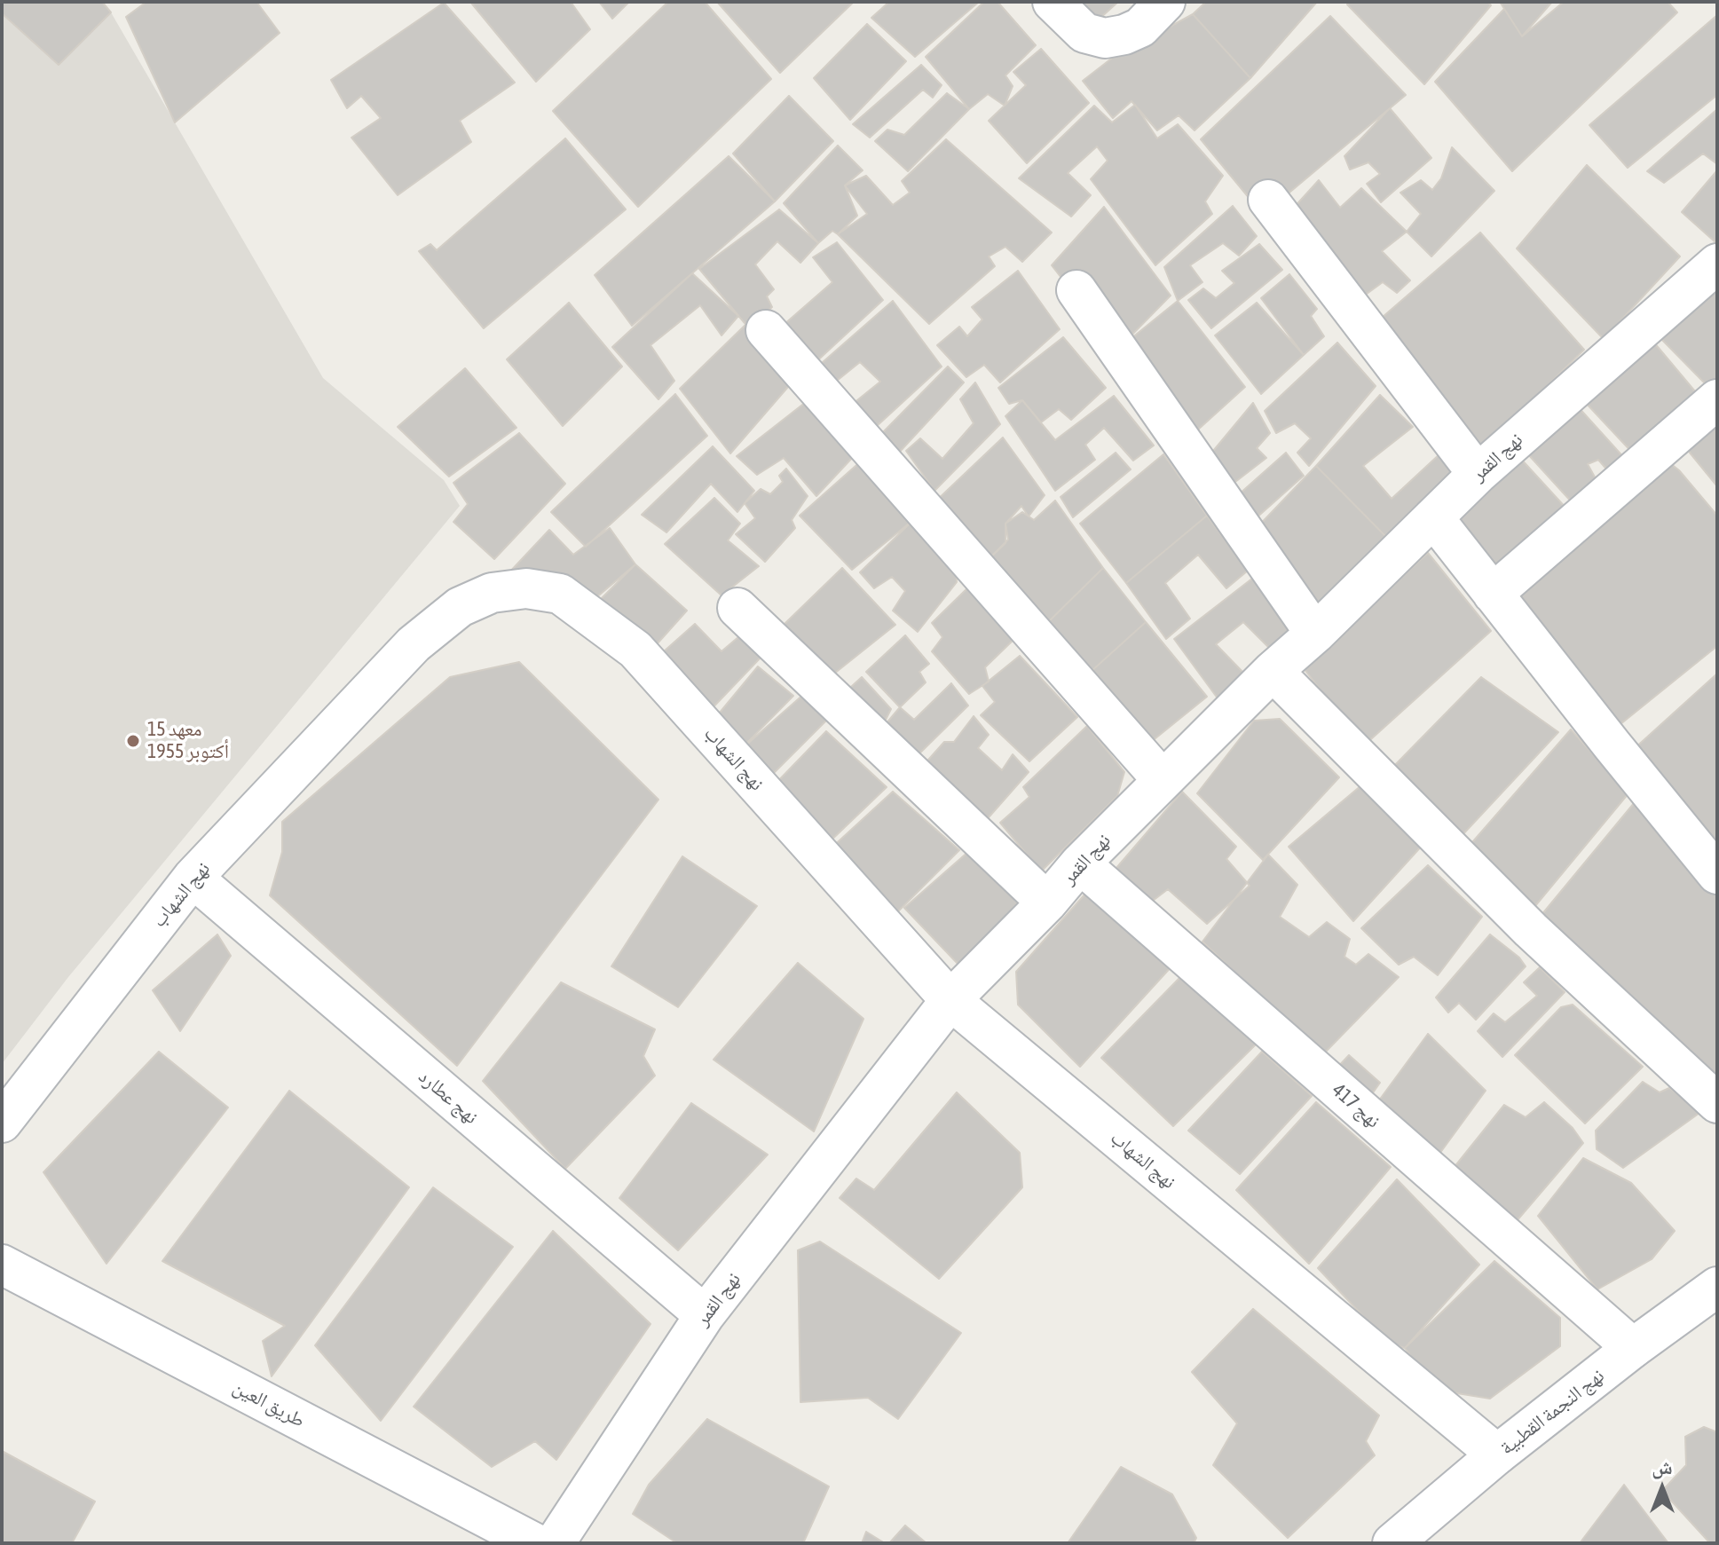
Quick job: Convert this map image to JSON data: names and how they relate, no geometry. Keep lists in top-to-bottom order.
{
  "streets": {
    "street": [
      "نهج القمر",
      "نهج الشهاب",
      "نهج عطارد",
      "نهج 417",
      "طريق العين",
      "نهج النجمة القطبية"
    ]
  },
  "crossings": [
    ["نهج القمر", "نهج الشهاب"],
    ["نهج القمر", "نهج عطارد"],
    ["نهج القمر", "نهج 417"],
    ["نهج الشهاب", "نهج عطارد"],
    ["نهج الشهاب", "نهج النجمة القطبية"],
    ["نهج 417", "نهج النجمة القطبية"]
  ],
  "places": ["معهد 15 أكتوبر 1955"],
  "north": "top"
}
